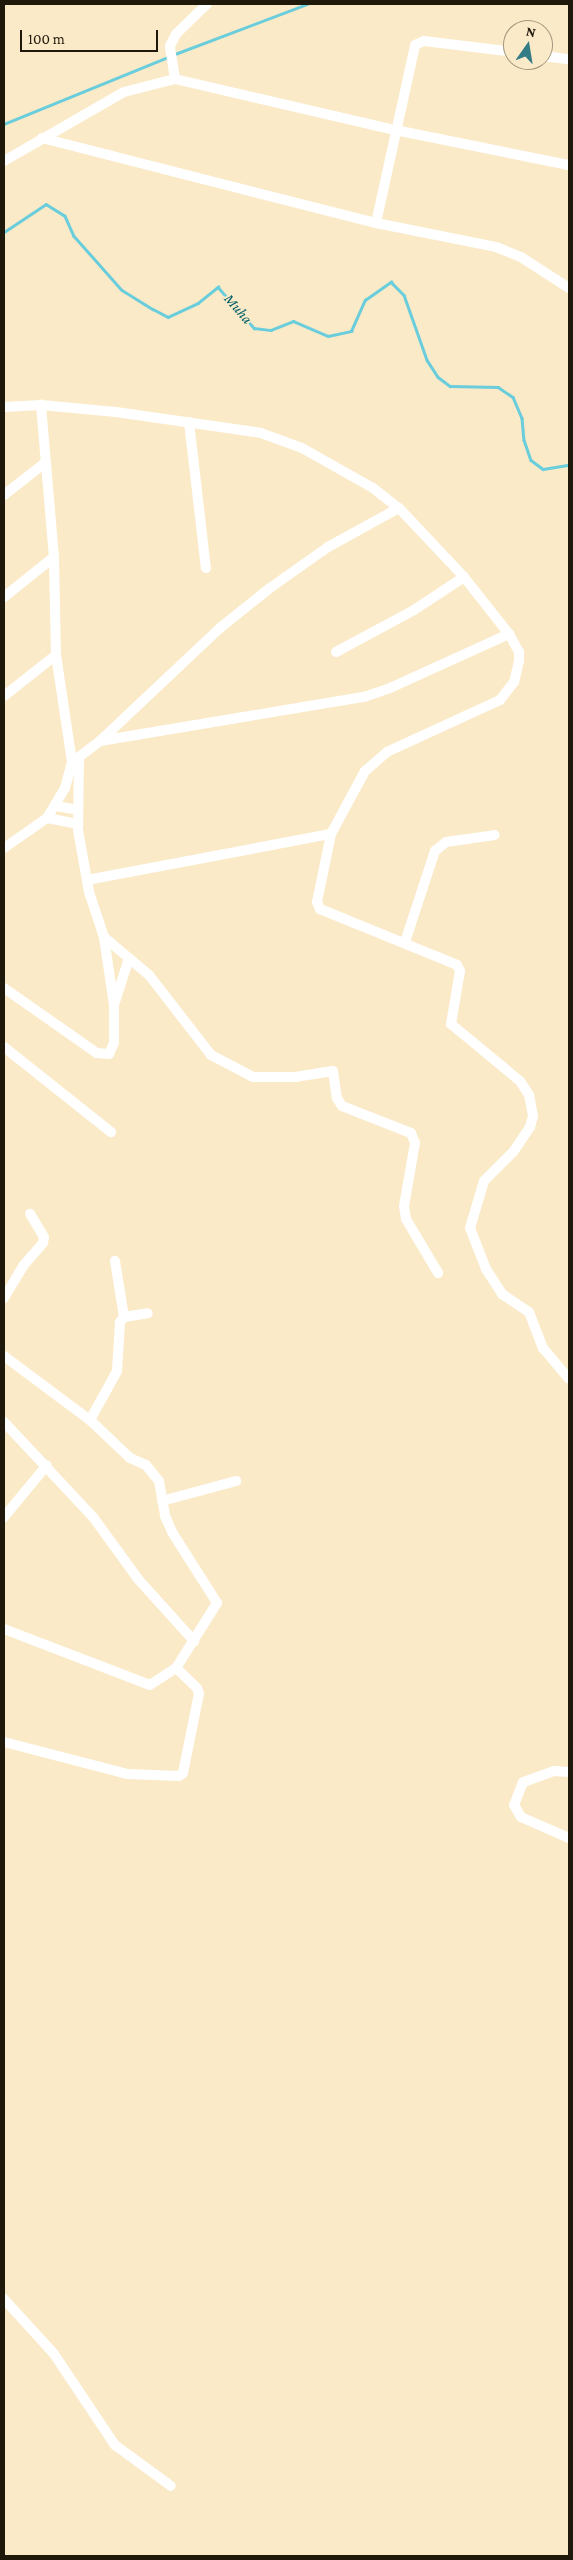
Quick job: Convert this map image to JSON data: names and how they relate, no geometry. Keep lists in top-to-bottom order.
{
  "water": ["Muha"],
  "scale_bar": "100 m",
  "north": "top"
}
